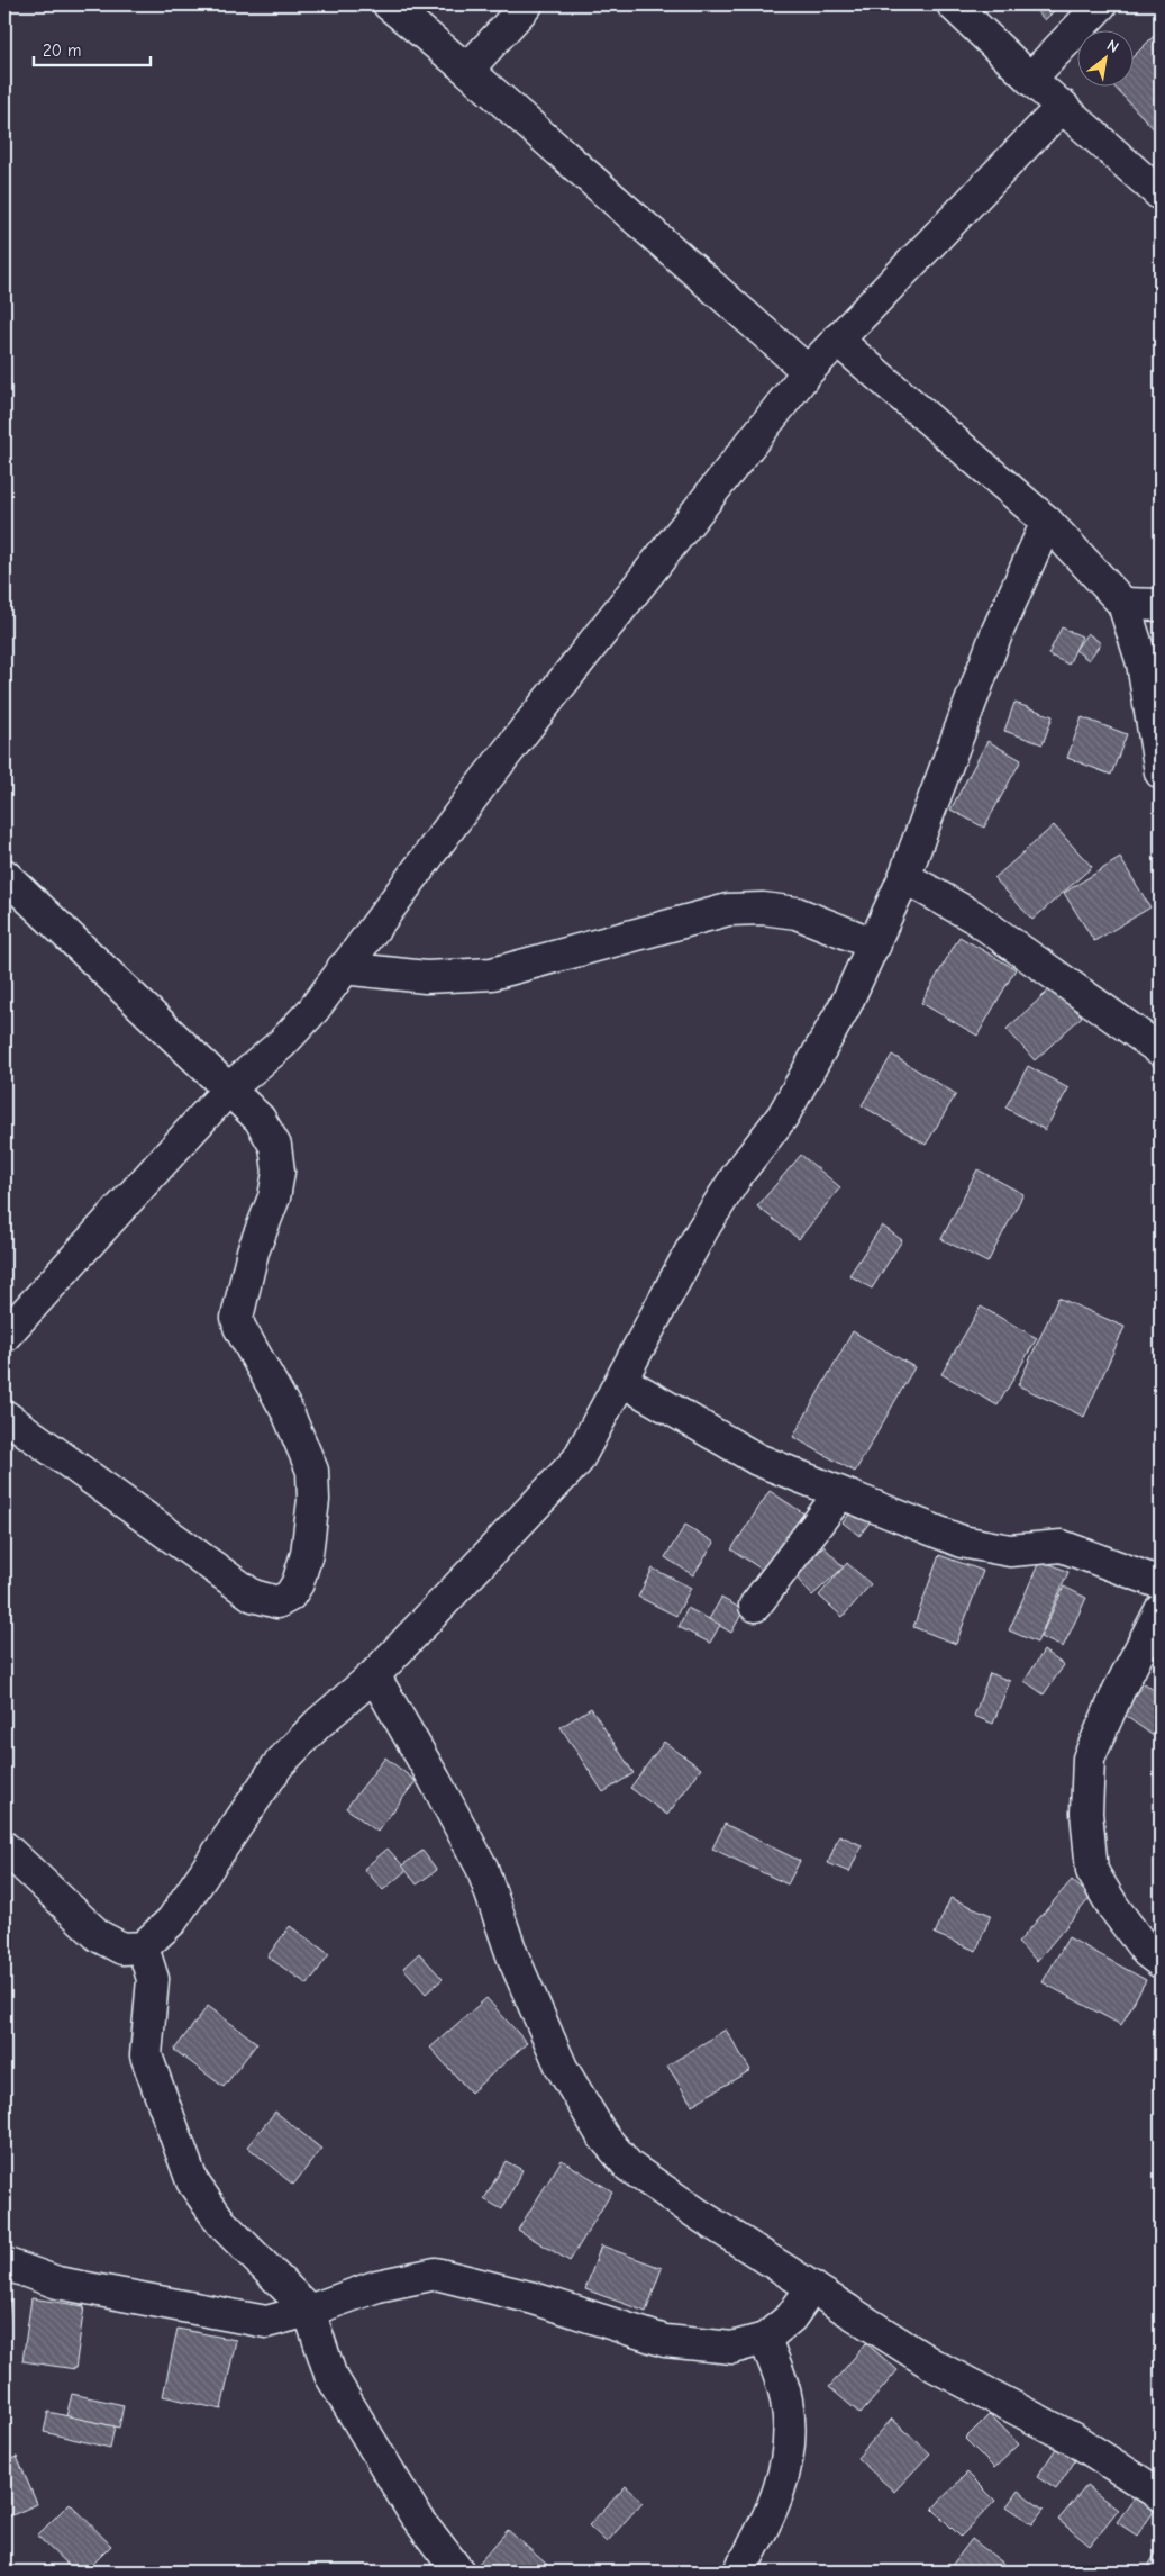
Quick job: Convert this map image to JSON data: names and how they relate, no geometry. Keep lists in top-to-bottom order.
{
  "scale_bar": "20 m",
  "north": "top right"
}
